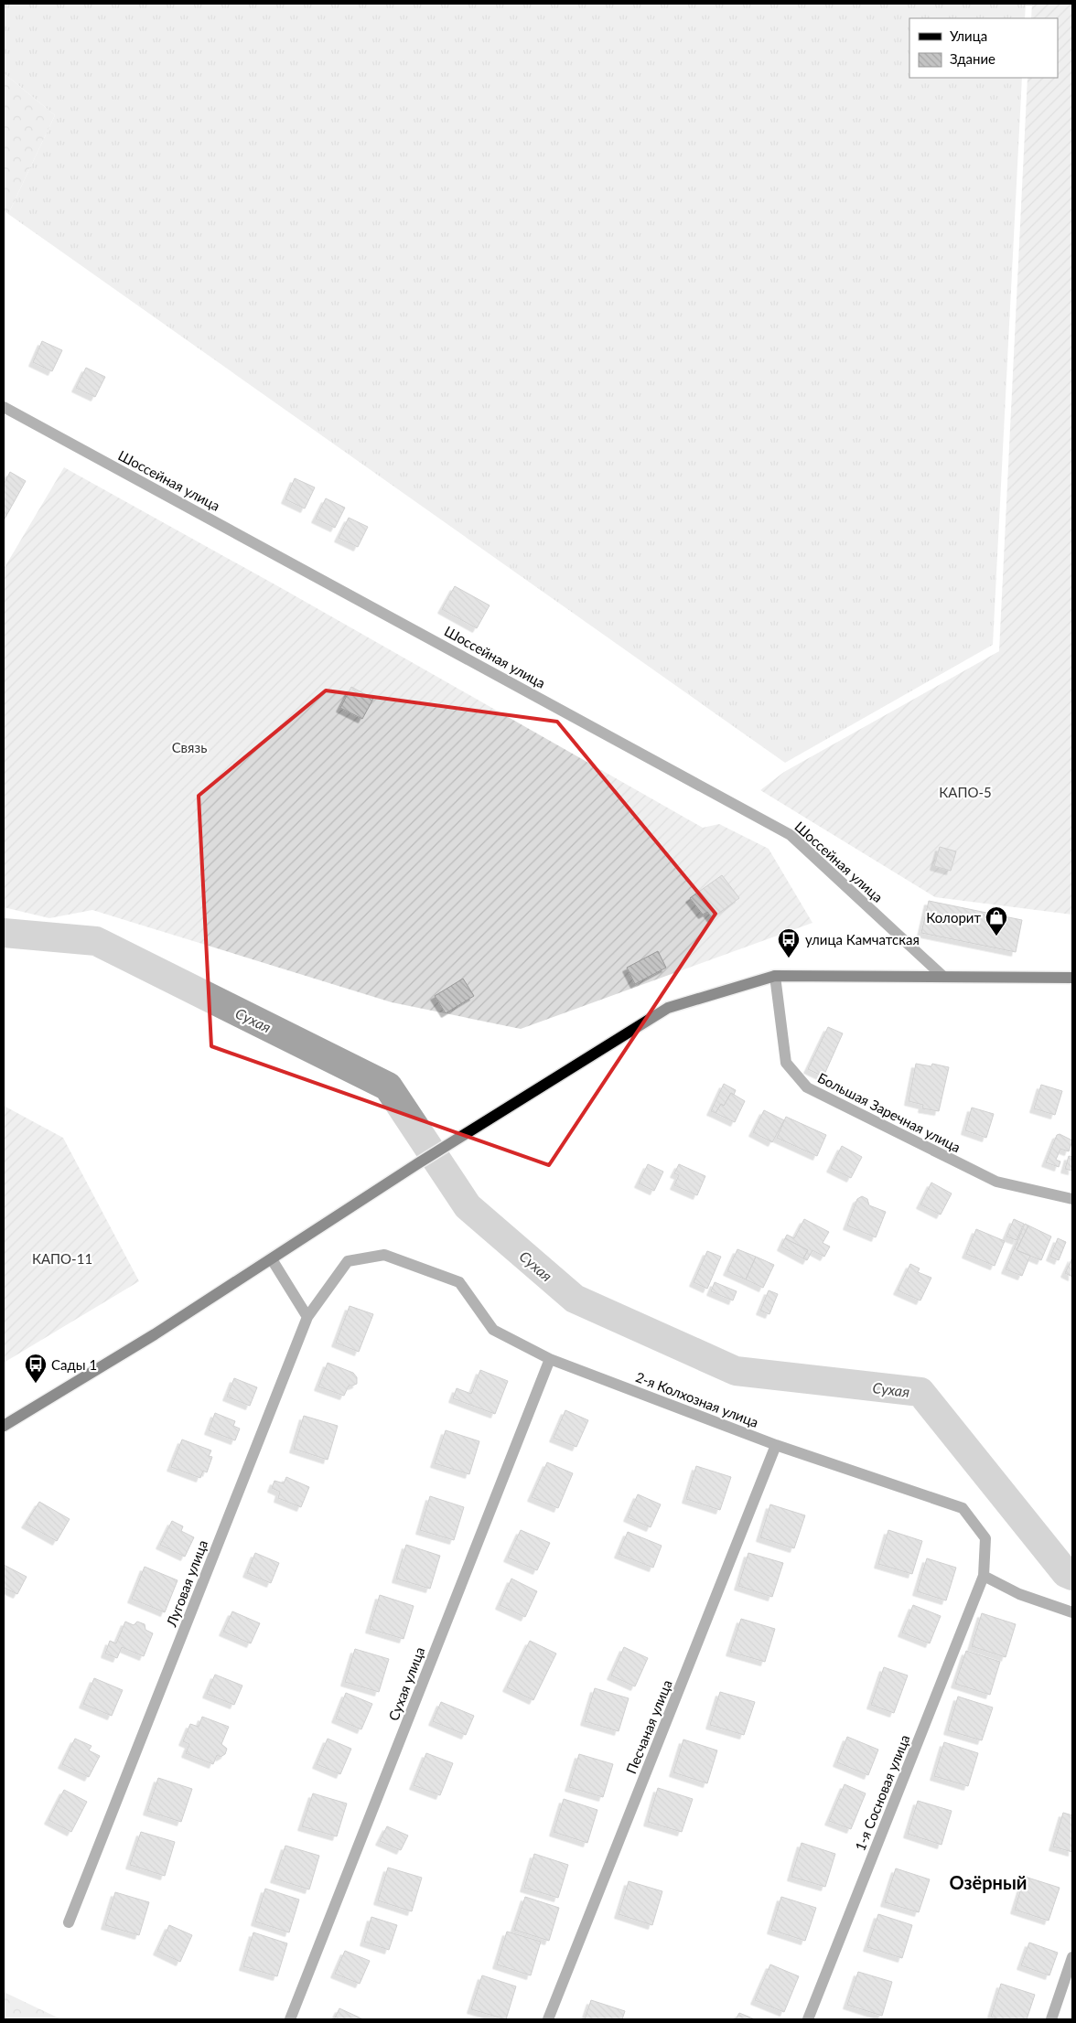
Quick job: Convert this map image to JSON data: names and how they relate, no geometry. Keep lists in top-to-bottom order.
{
  "streets": {
    "street": [
      "Шоссейная улица",
      "Большая Заречная улица",
      "2-я Колхозная улица",
      "Луговая улица",
      "Сухая улица",
      "Песчаная улица",
      "1-я Сосновая улица"
    ]
  },
  "crossings": [
    ["2-я Колхозная улица", "Луговая улица"],
    ["2-я Колхозная улица", "Сухая улица"],
    ["2-я Колхозная улица", "Песчаная улица"],
    ["2-я Колхозная улица", "1-я Сосновая улица"]
  ],
  "districts": ["Озёрный"],
  "water": ["Сухая"],
  "parks": ["Связь", "КАПО-5", "КАПО-11"],
  "places": {
    "shop": ["Колорит"],
    "bus stop": ["улица Камчатская", "Сады 1"]
  },
  "legend": ["Улица", "Здание"]
}
